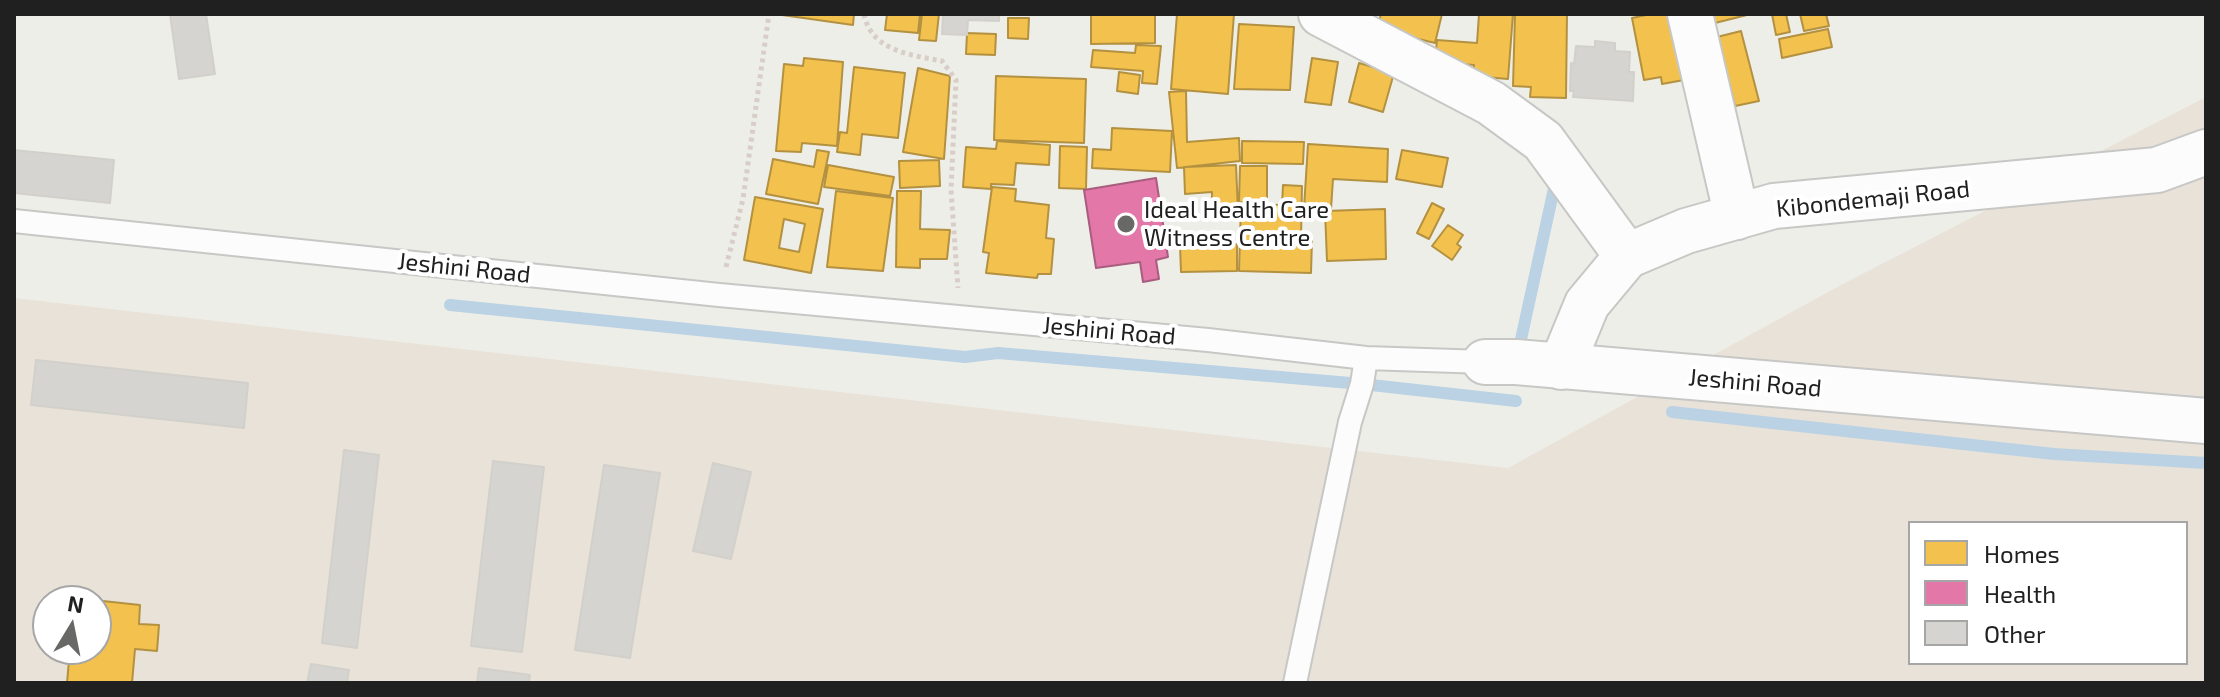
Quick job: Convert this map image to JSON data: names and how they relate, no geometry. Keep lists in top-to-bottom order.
{
  "streets": {
    "street": ["Kibondemaji Road", "Jeshini Road"]
  },
  "crossings": [
    ["Kibondemaji Road", "Jeshini Road"]
  ],
  "places": ["Ideal Health Care Witness Centre"],
  "legend": ["Homes", "Health", "Other"],
  "north": "top"
}
